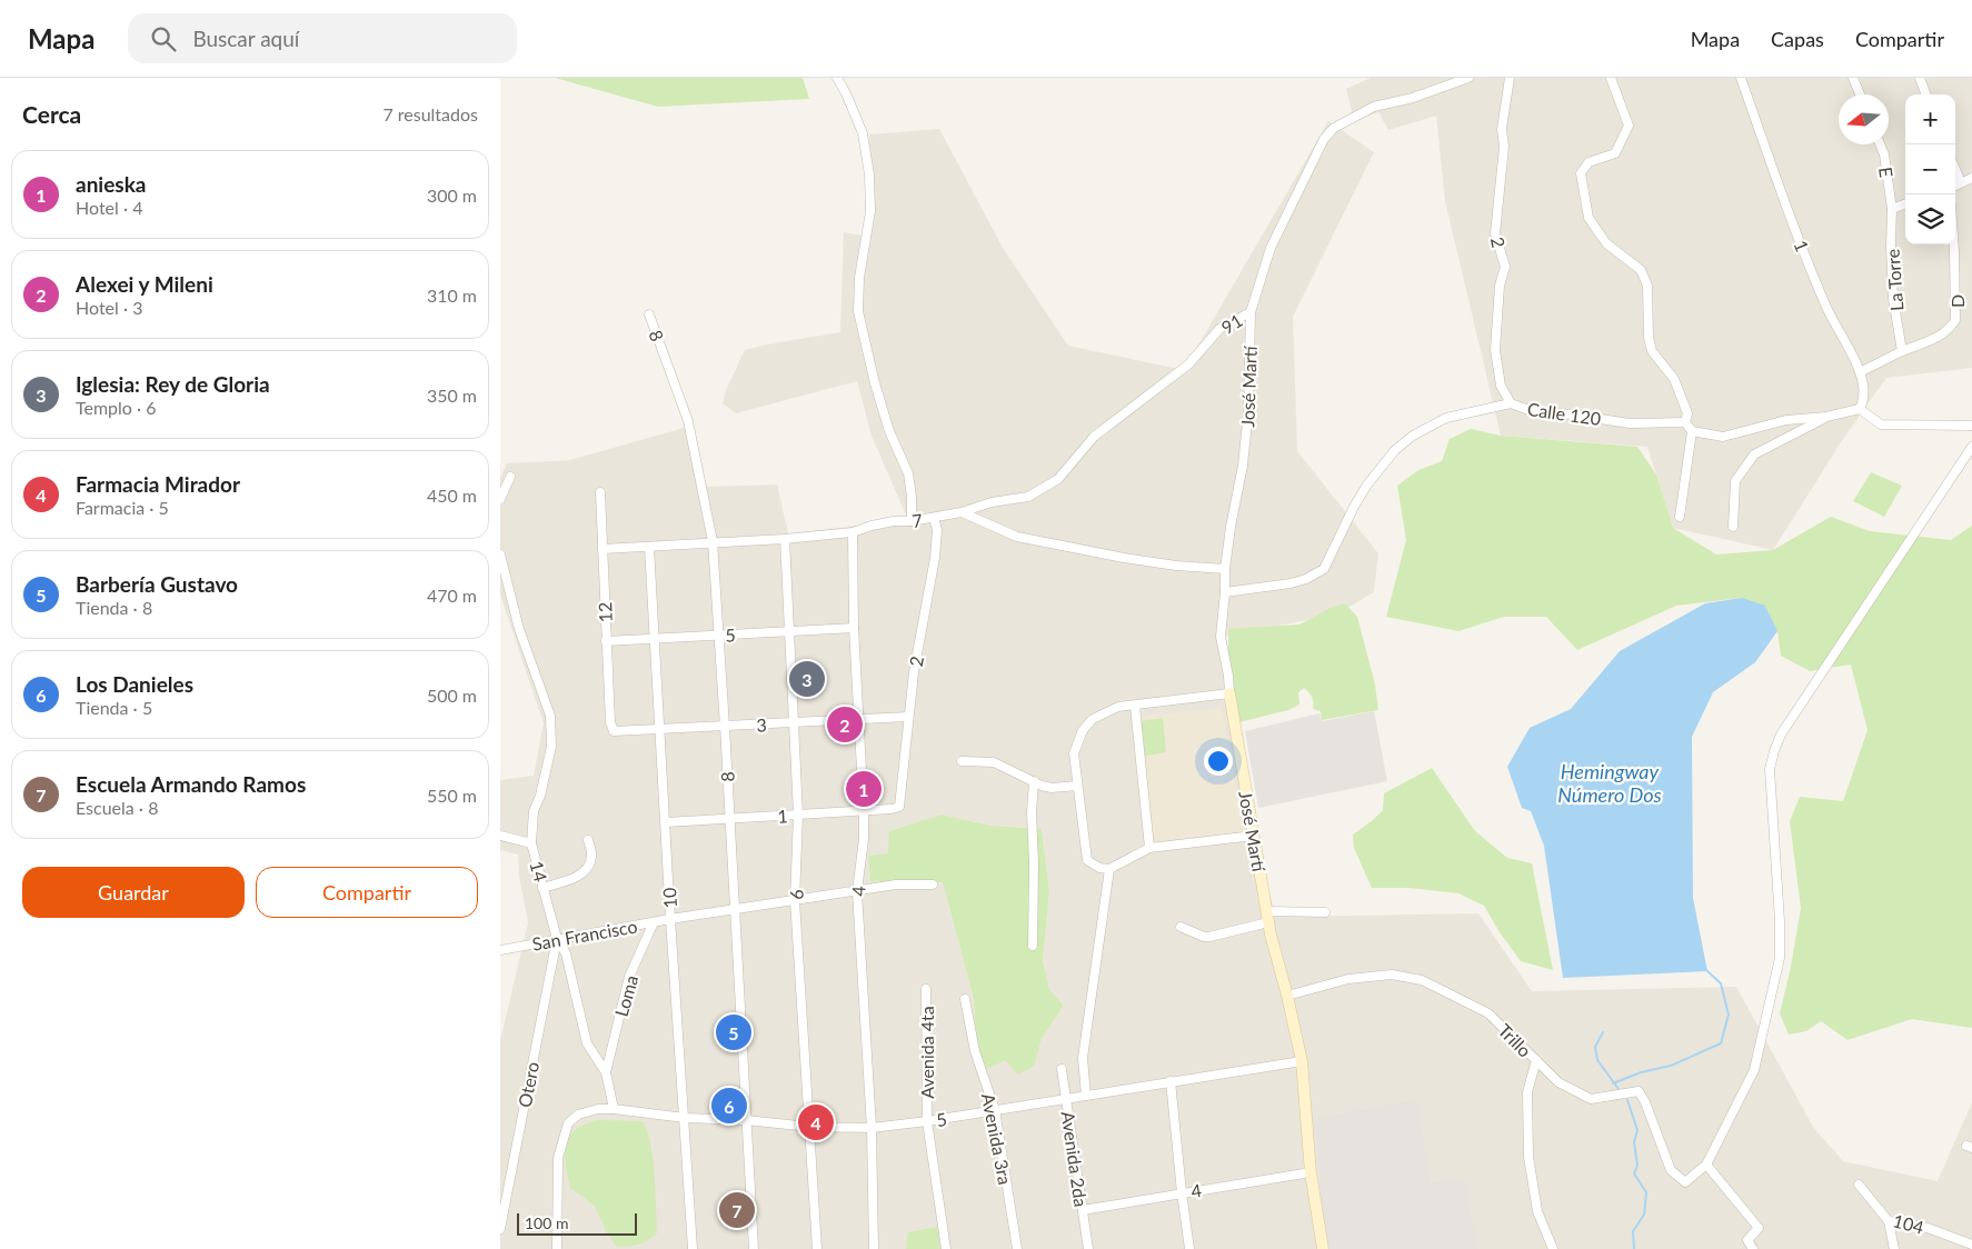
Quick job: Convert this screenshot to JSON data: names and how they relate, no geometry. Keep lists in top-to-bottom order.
{
  "streets": {
    "street": [
      "E",
      "2",
      "1",
      "La Torre",
      "D",
      "91",
      "8",
      "José Martí",
      "Calle 120",
      "7",
      "12",
      "5",
      "3",
      "14",
      "4",
      "6",
      "10",
      "San Francisco",
      "Loma",
      "Trillo",
      "Avenida 4ta",
      "Otero",
      "Avenida 3ra",
      "Avenida 2da",
      "104"
    ]
  },
  "crossings": [
    ["E", "La Torre"],
    ["2", "1"],
    ["2", "Calle 120"],
    ["2", "7"],
    ["2", "3"],
    ["1", "D"],
    ["1", "8"],
    ["1", "4"],
    ["1", "6"],
    ["1", "10"],
    ["La Torre", "D"],
    ["91", "José Martí"],
    ["91", "7"],
    ["8", "7"],
    ["8", "5"],
    ["8", "3"],
    ["8", "San Francisco"],
    ["José Martí", "Calle 120"],
    ["José Martí", "5"],
    ["José Martí", "4"],
    ["José Martí", "Trillo"],
    ["7", "12"],
    ["7", "4"],
    ["7", "6"],
    ["7", "10"],
    ["12", "5"],
    ["12", "3"],
    ["5", "14"],
    ["5", "4"],
    ["5", "6"],
    ["5", "10"],
    ["5", "Avenida 4ta"],
    ["5", "Avenida 3ra"],
    ["5", "Avenida 2da"],
    ["3", "4"],
    ["3", "6"],
    ["3", "10"],
    ["14", "San Francisco"],
    ["14", "Loma"],
    ["14", "Otero"],
    ["4", "San Francisco"],
    ["4", "Avenida 2da"],
    ["6", "San Francisco"],
    ["10", "San Francisco"],
    ["San Francisco", "Loma"],
    ["San Francisco", "Otero"]
  ],
  "water": ["Hemingway Número Dos"],
  "scale_bar": "100 m",
  "north": "left",
  "page": {
    "header": "Mapa",
    "search": "Buscar aquí",
    "nav": ["Mapa", "Capas", "Compartir"],
    "heading": ["Cerca", "7 resultados"],
    "map_buttons": ["+", "−"],
    "list": [
      {
        "mark": "1",
        "name": "anieska",
        "note": "Hotel · 4",
        "value": "300 m"
      },
      {
        "mark": "2",
        "name": "Alexei y Mileni",
        "note": "Hotel · 3",
        "value": "310 m"
      },
      {
        "mark": "3",
        "name": "Iglesia: Rey de Gloria",
        "note": "Templo · 6",
        "value": "350 m"
      },
      {
        "mark": "4",
        "name": "Farmacia Mirador",
        "note": "Farmacia · 5",
        "value": "450 m"
      },
      {
        "mark": "5",
        "name": "Barbería Gustavo",
        "note": "Tienda · 8",
        "value": "470 m"
      },
      {
        "mark": "6",
        "name": "Los Danieles",
        "note": "Tienda · 5",
        "value": "500 m"
      },
      {
        "mark": "7",
        "name": "Escuela Armando Ramos",
        "note": "Escuela · 8",
        "value": "550 m"
      }
    ],
    "pins": [
      "3",
      "2",
      "1",
      "5",
      "6",
      "4",
      "7"
    ],
    "buttons": ["Guardar", "Compartir"],
    "scale": "100 m"
  }
}
